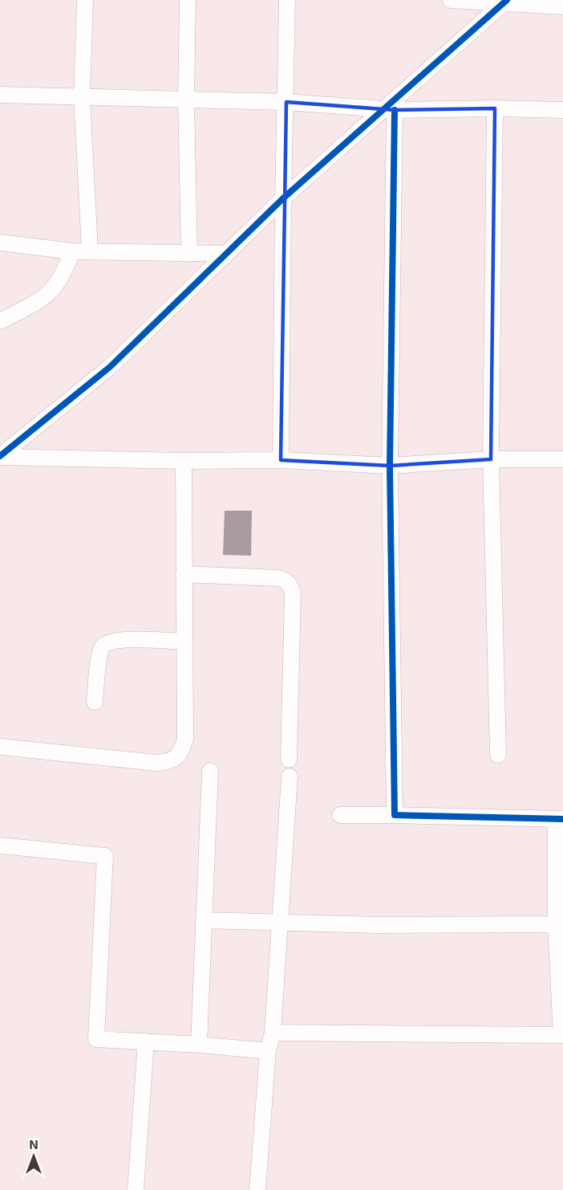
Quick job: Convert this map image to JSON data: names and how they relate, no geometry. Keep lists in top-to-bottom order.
{
  "north": "top"
}
